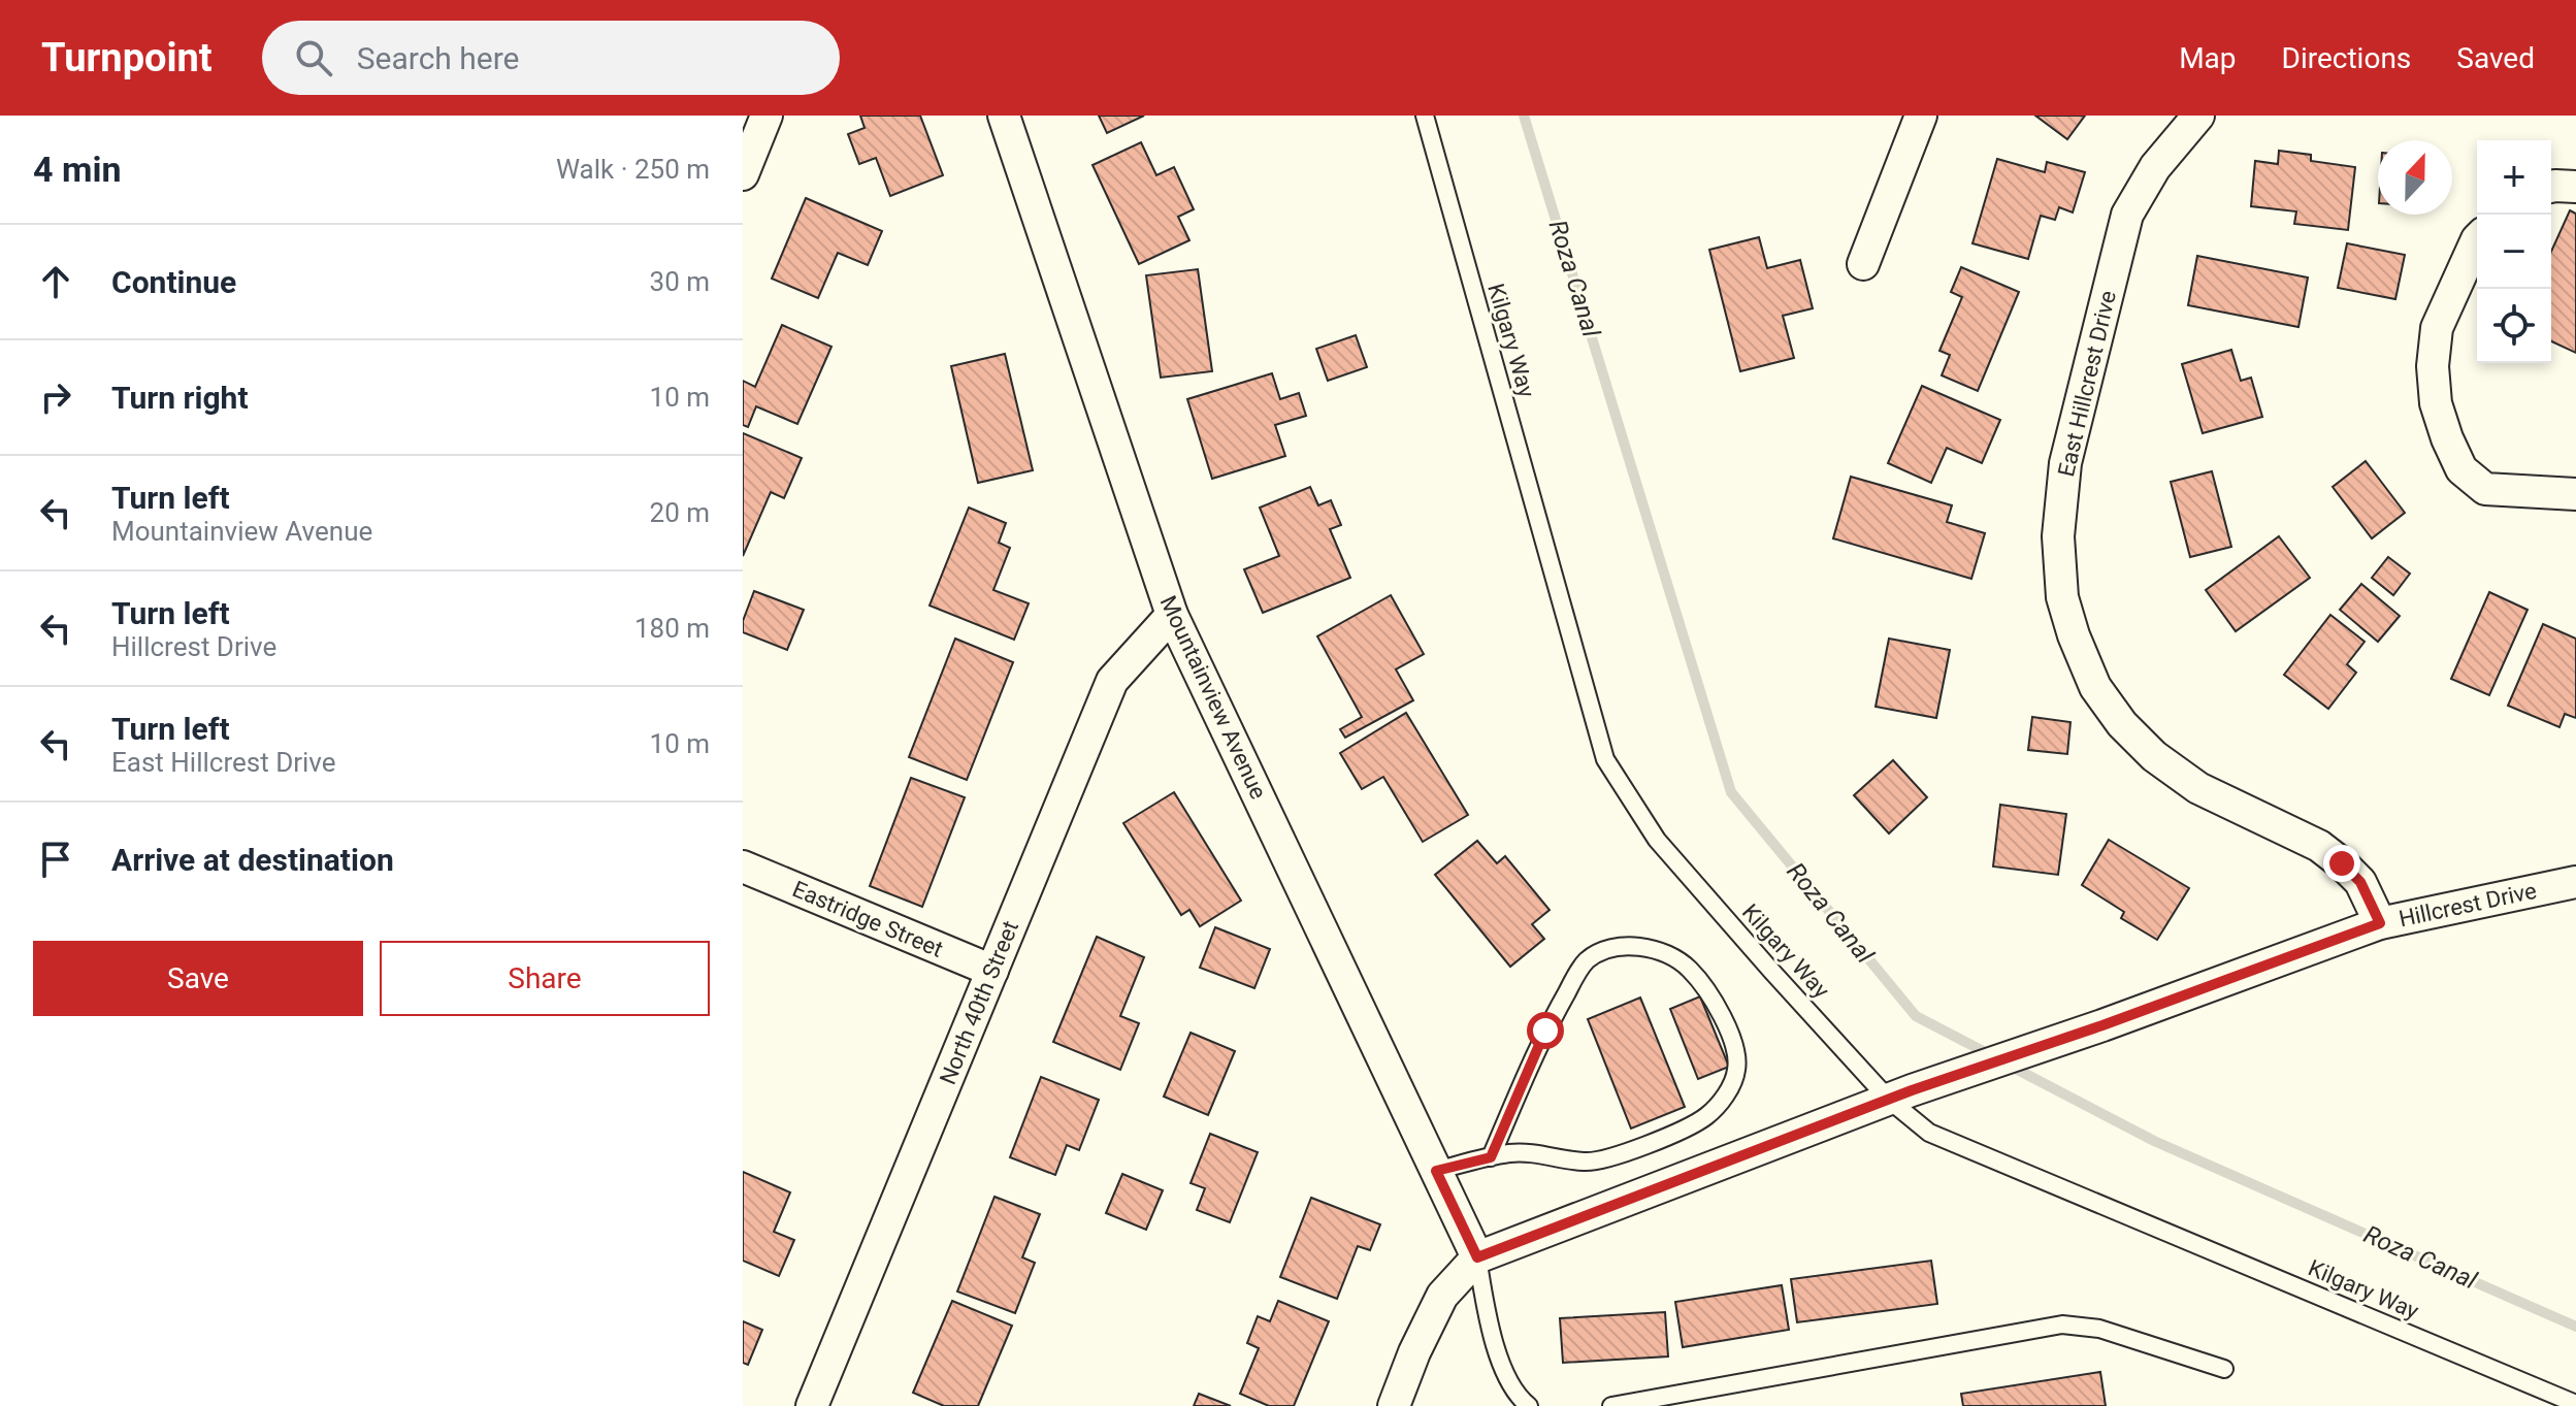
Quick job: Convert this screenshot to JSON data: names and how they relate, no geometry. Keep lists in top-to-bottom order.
{
  "streets": {
    "street": [
      "East Hillcrest Drive",
      "Mountainview Avenue",
      "Hillcrest Drive",
      "Eastridge Street",
      "North 40th Street"
    ],
    "lane": ["Kilgary Way"]
  },
  "crossings": [
    ["Kilgary Way", "Hillcrest Drive"],
    ["East Hillcrest Drive", "Hillcrest Drive"],
    ["Mountainview Avenue", "Hillcrest Drive"],
    ["Mountainview Avenue", "North 40th Street"],
    ["Eastridge Street", "North 40th Street"]
  ],
  "water": ["Roza Canal"],
  "north": "top",
  "page": {
    "header": "Turnpoint",
    "search": "Search here",
    "nav": ["Map", "Directions", "Saved"],
    "heading": ["4 min", "Walk · 250 m"],
    "map_buttons": ["+", "−"],
    "list": [
      ["Continue", "30 m"],
      ["Turn right", "10 m"],
      ["Turn left", "Mountainview Avenue", "20 m"],
      ["Turn left", "Hillcrest Drive", "180 m"],
      ["Turn left", "East Hillcrest Drive", "10 m"],
      "Arrive at destination"
    ],
    "buttons": ["Save", "Share"]
  }
}
